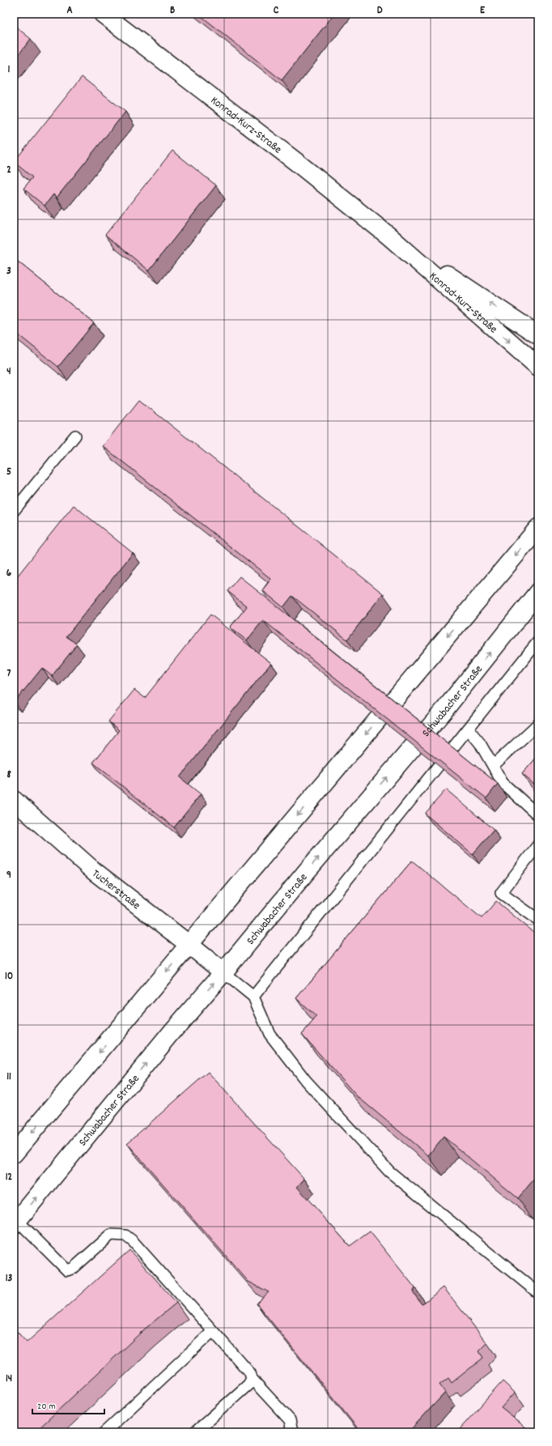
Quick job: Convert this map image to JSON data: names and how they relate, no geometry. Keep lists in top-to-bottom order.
{
  "streets": {
    "main road": ["Konrad-Kurz-Straße", "Schwabacher Straße", "Tucherstraße"]
  },
  "crossings": [
    ["Schwabacher Straße", "Tucherstraße"]
  ],
  "scale_bar": "20 m",
  "grid": {
    "columns": [
      "A",
      "B",
      "C",
      "D",
      "E"
    ],
    "rows": [
      "1",
      "2",
      "3",
      "4",
      "5",
      "6",
      "7",
      "8",
      "9",
      "10",
      "11",
      "12",
      "13",
      "14"
    ]
  }
}
